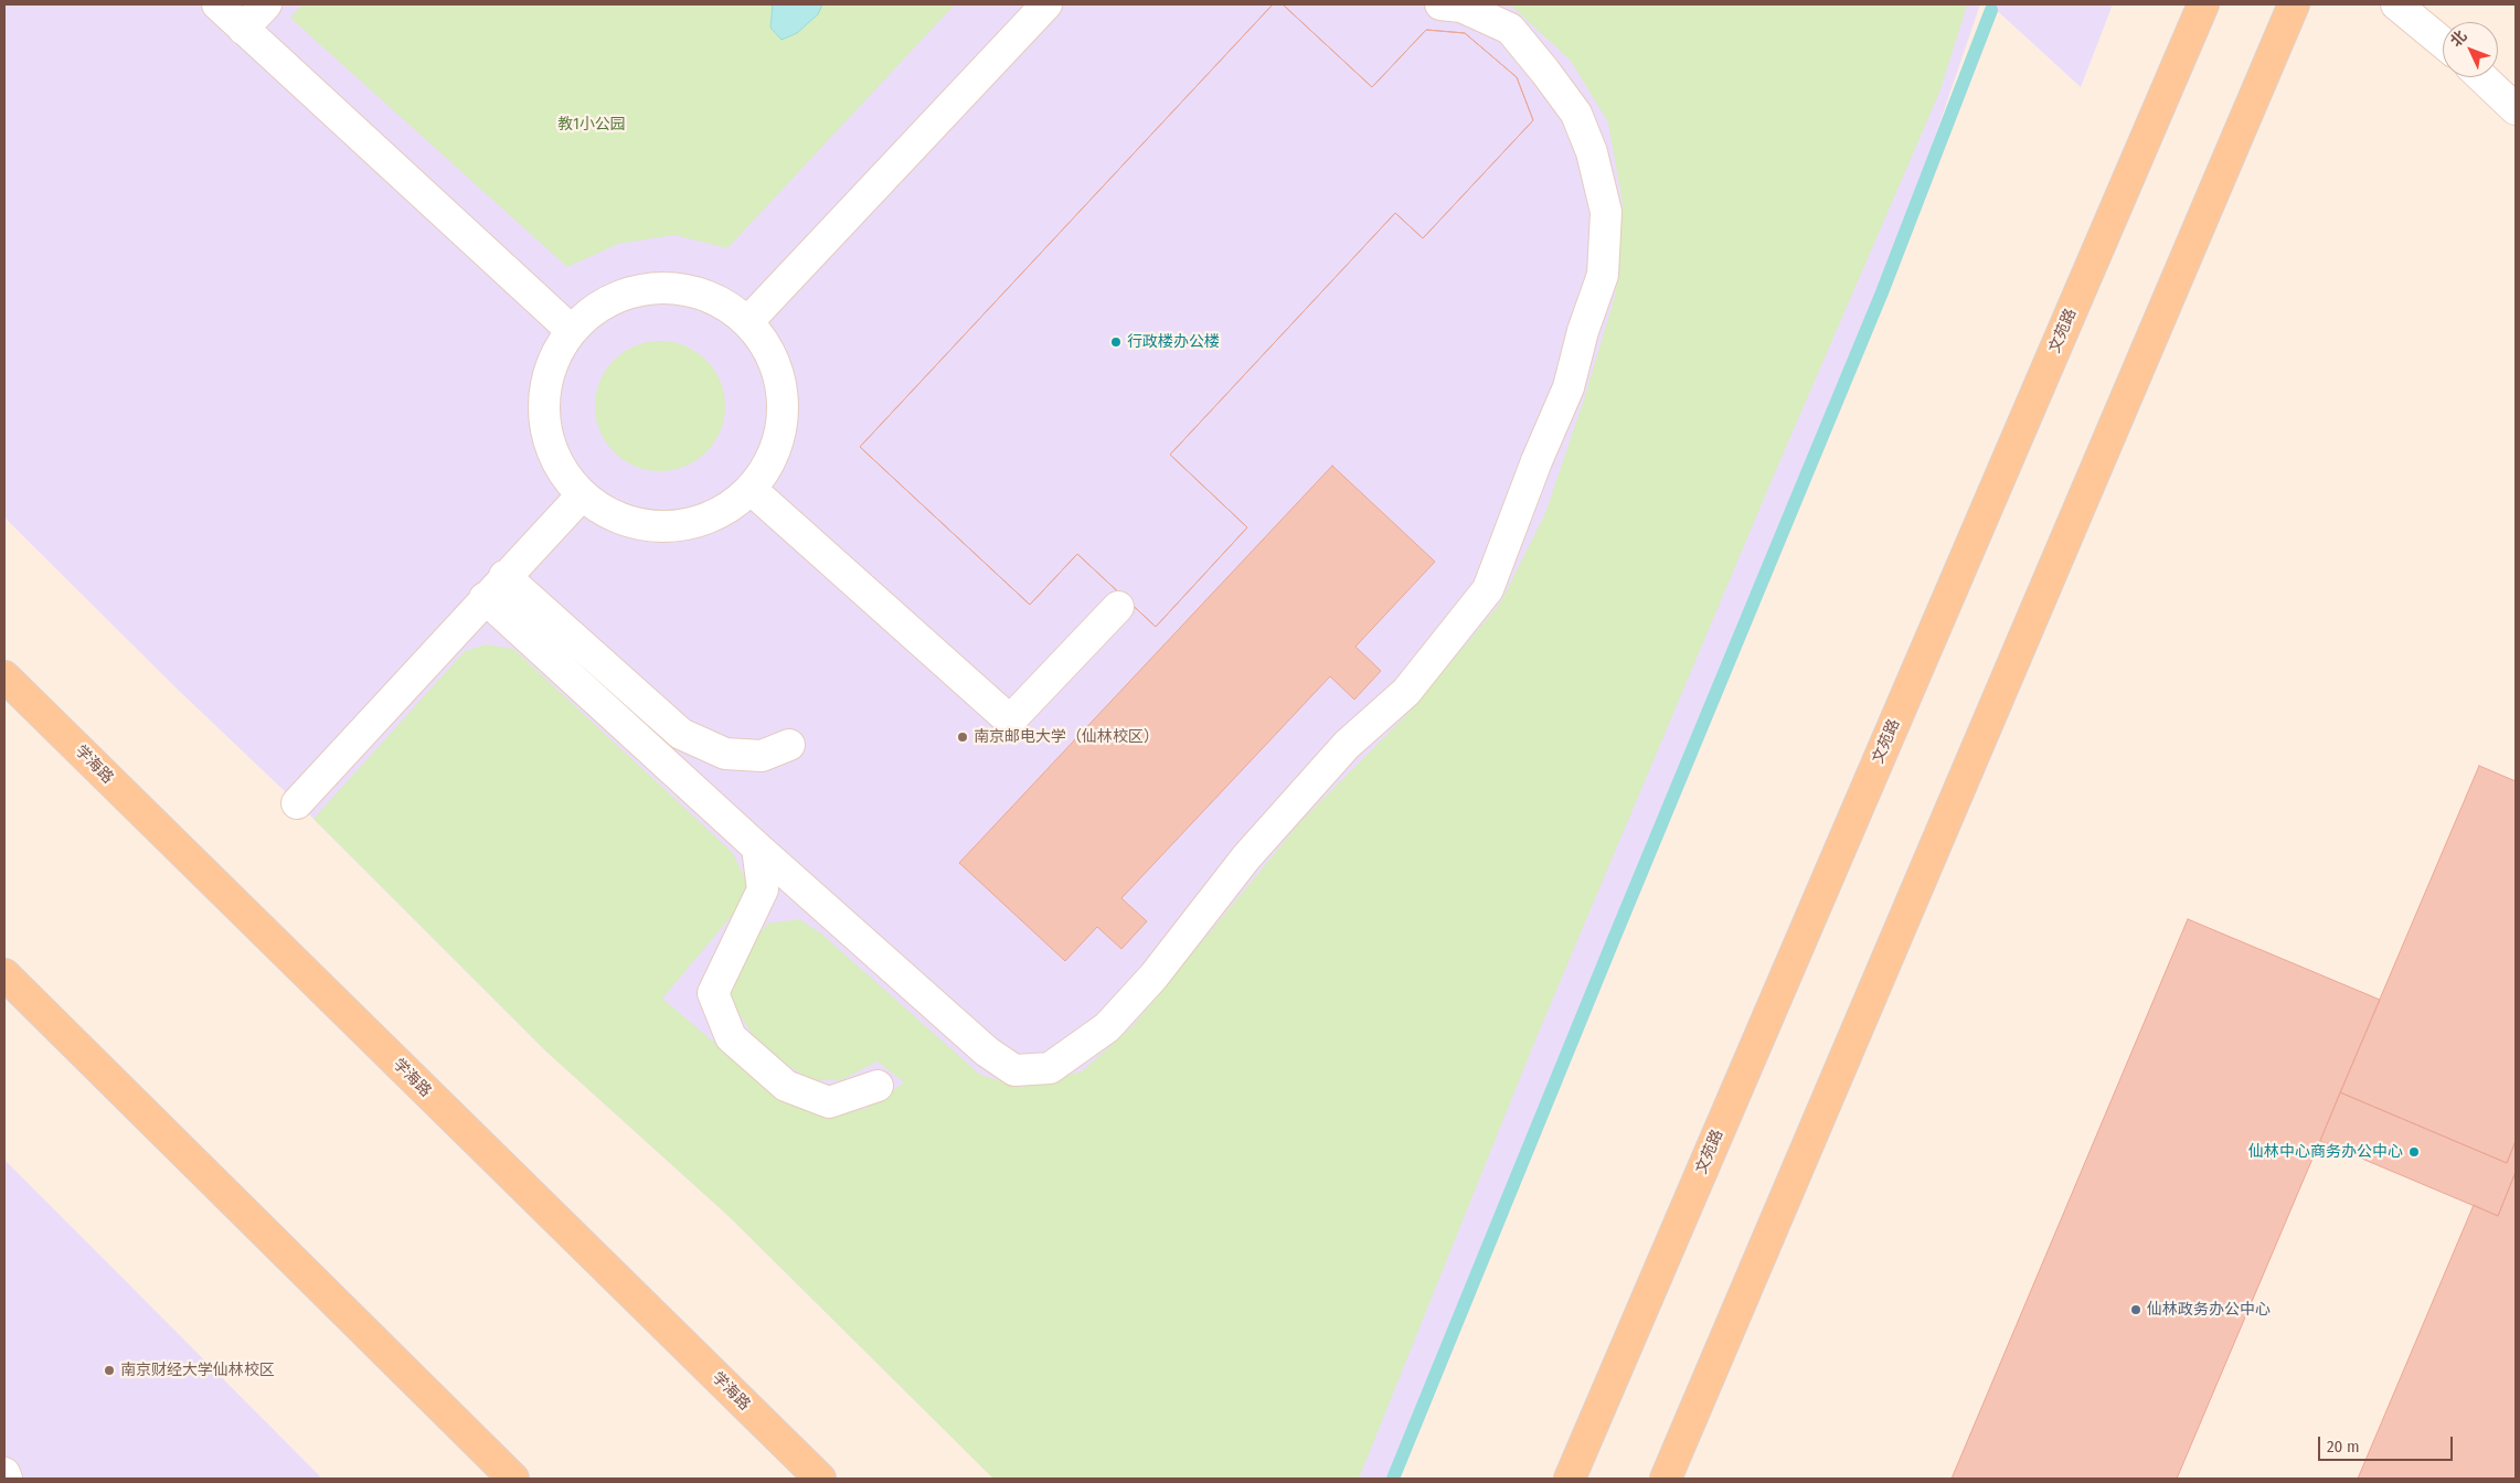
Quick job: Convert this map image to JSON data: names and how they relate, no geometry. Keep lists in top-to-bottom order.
{
  "streets": {
    "main road": ["文苑路", "学海路"]
  },
  "parks": ["教1小公园"],
  "places": [
    "行政楼办公楼",
    "南京邮电大学（仙林校区）",
    "仙林中心商务办公中心",
    "仙林政务办公中心",
    "南京财经大学仙林校区"
  ],
  "scale_bar": "20 m",
  "north": "top left"
}
